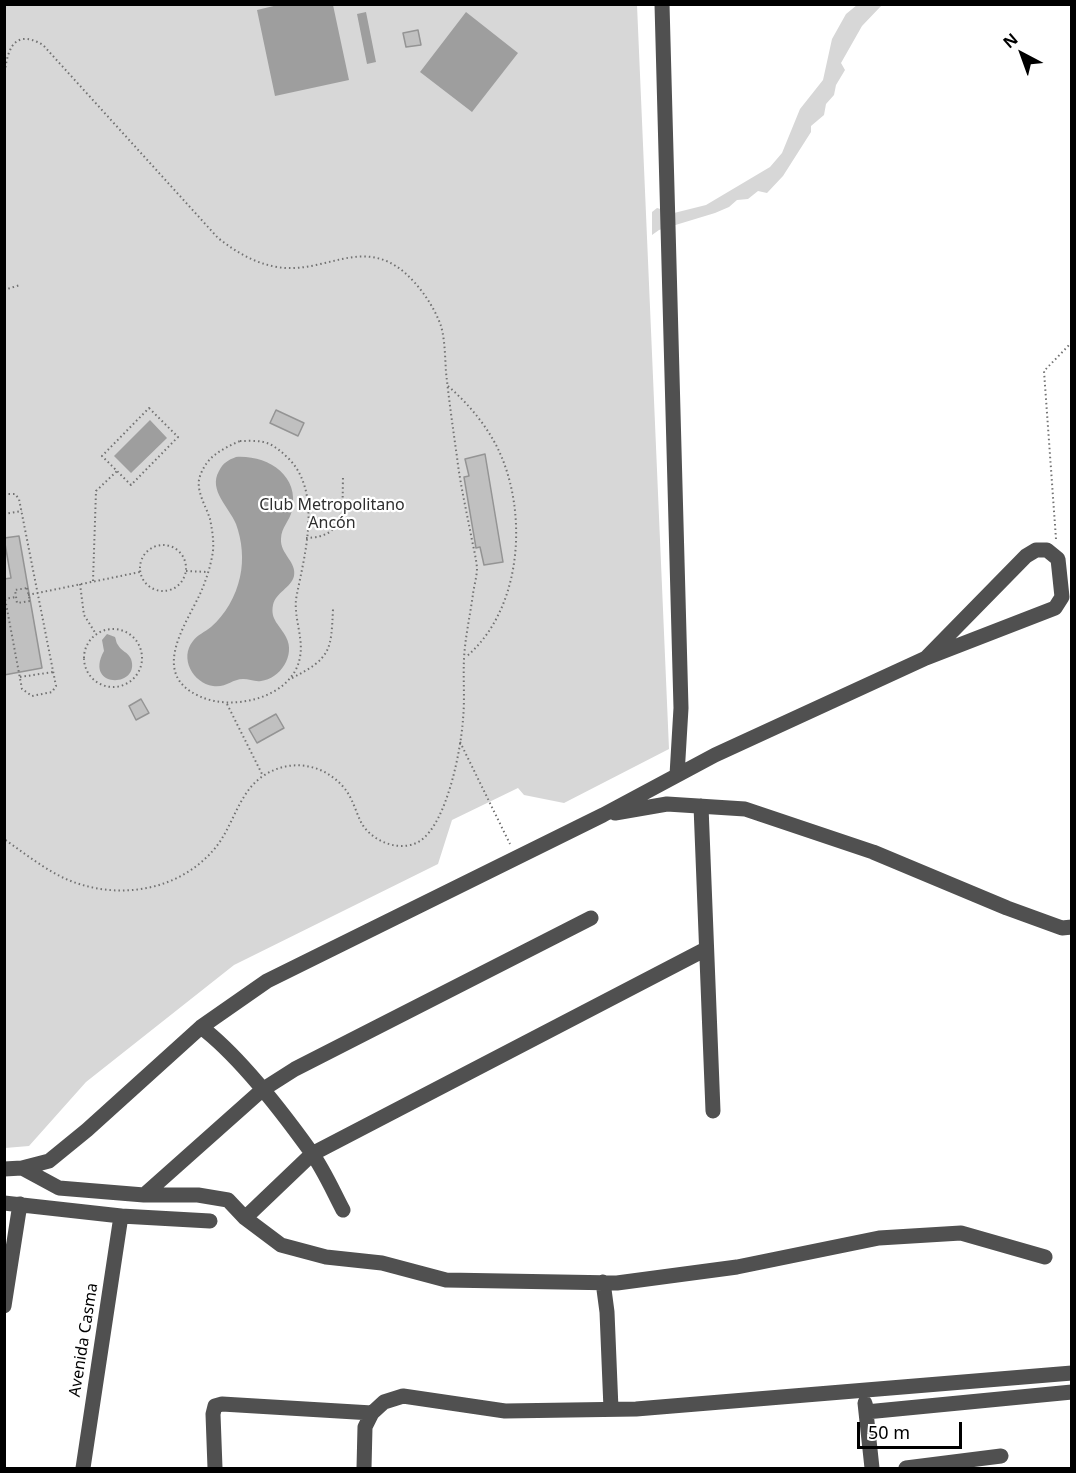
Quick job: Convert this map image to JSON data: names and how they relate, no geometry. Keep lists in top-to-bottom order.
{
  "streets": {
    "street": ["Avenida Casma"]
  },
  "parks": ["Club Metropolitano Ancón"],
  "scale_bar": "50 m",
  "north": "top left"
}
